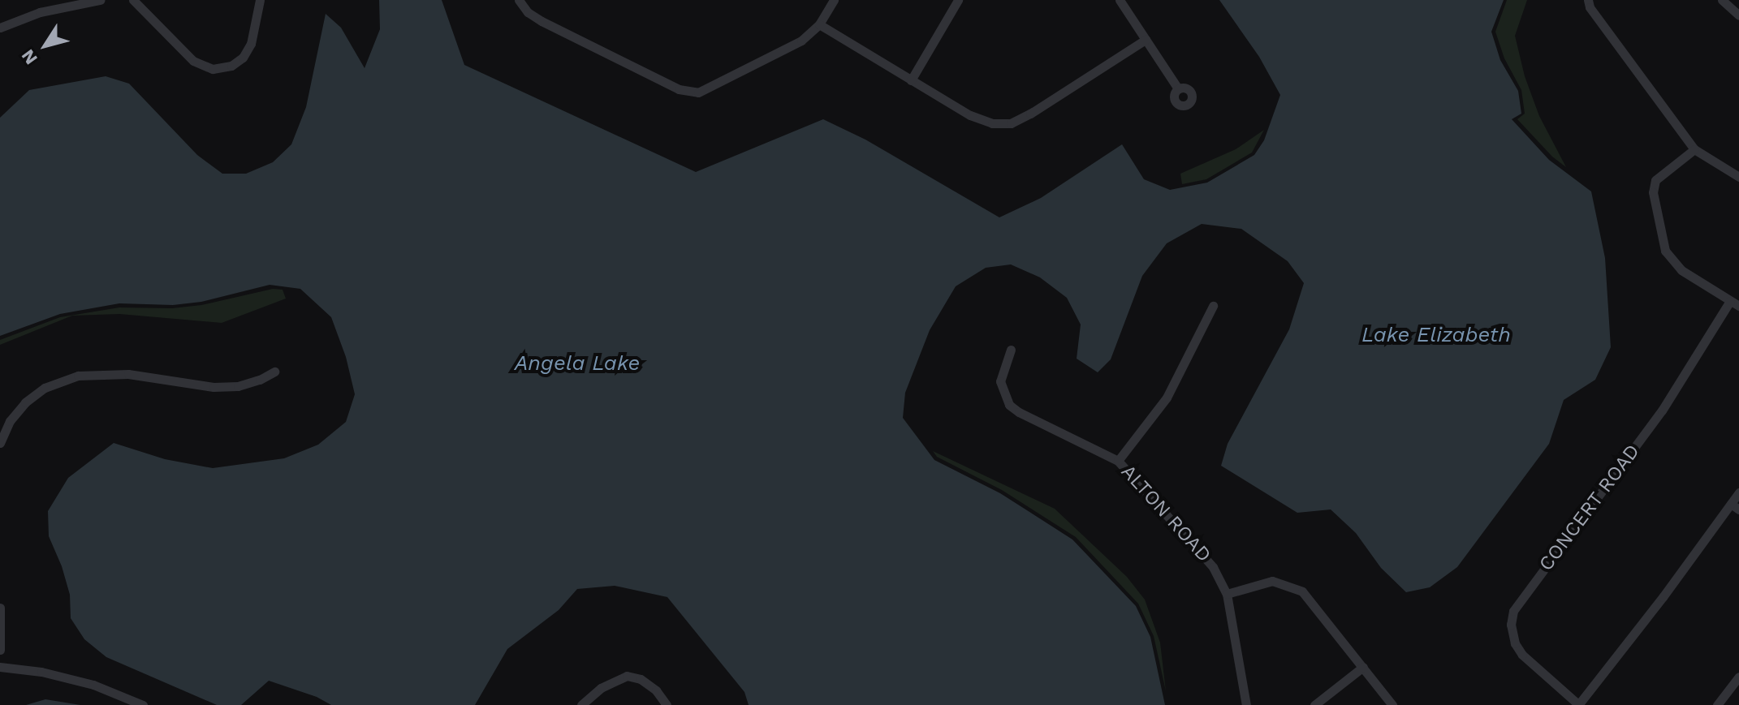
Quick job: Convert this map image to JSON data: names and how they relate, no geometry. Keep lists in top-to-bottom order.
{
  "streets": {
    "street": ["CONCERT ROAD", "ALTON ROAD"]
  },
  "water": ["Lake Elizabeth", "Angela Lake"],
  "north": "bottom left"
}
